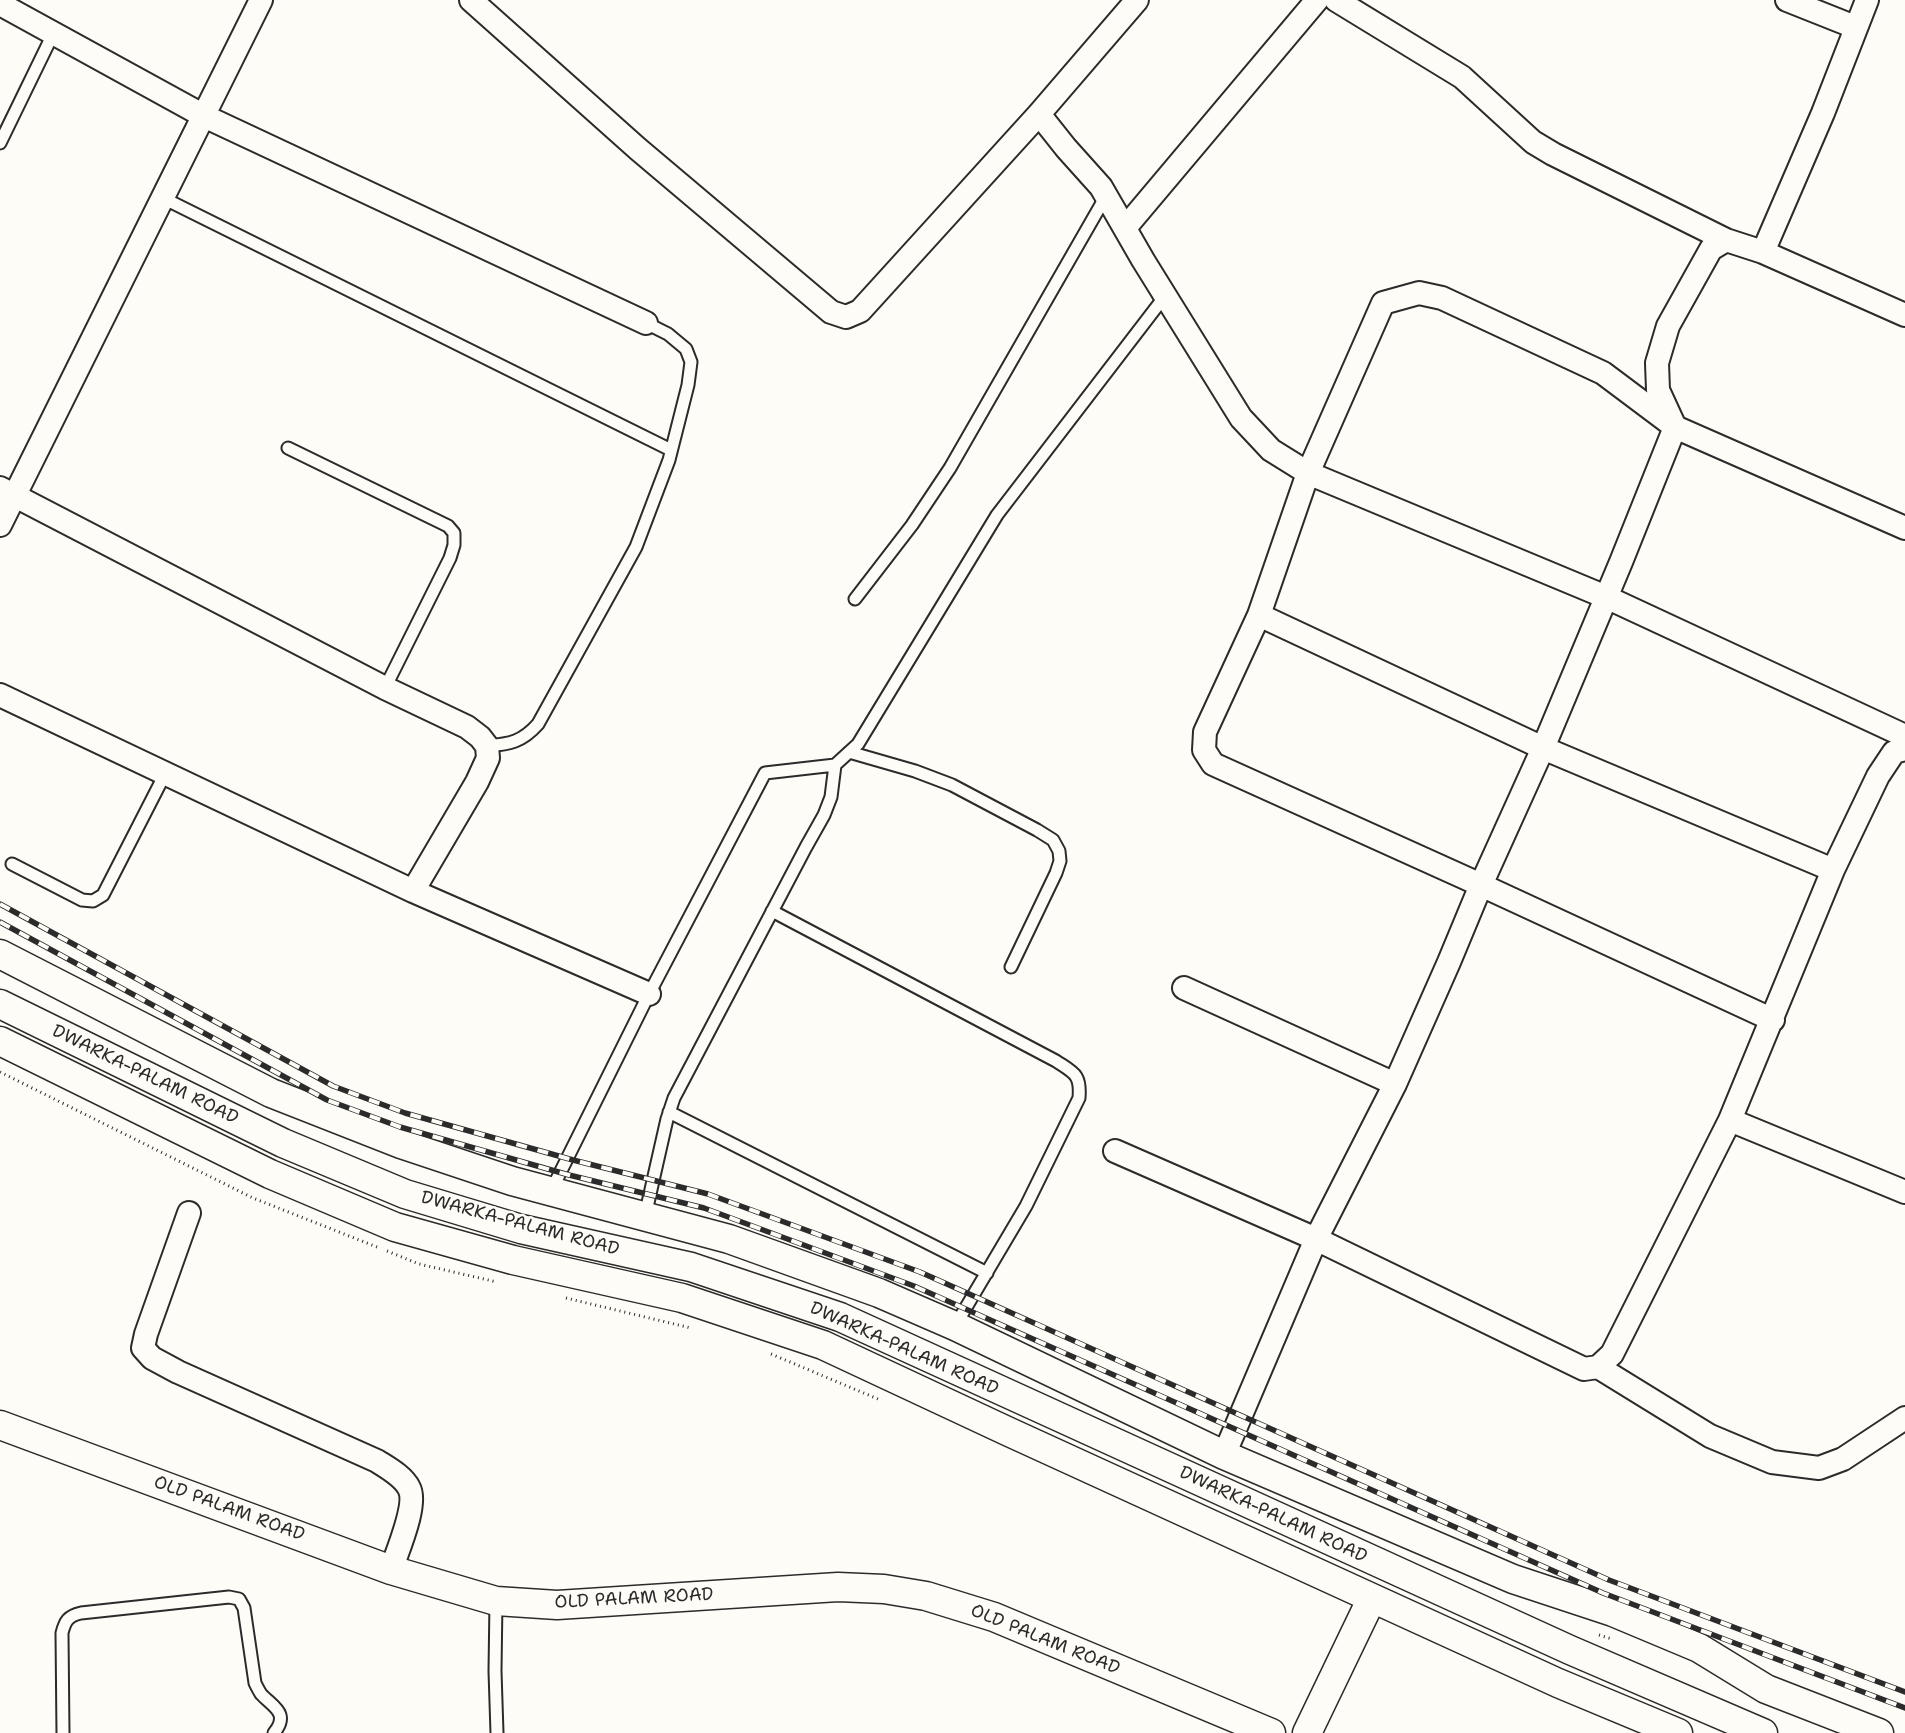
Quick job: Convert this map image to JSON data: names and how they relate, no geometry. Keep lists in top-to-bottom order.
{
  "streets": {
    "main road": ["DWARKA-PALAM ROAD", "OLD PALAM ROAD"]
  }
}
